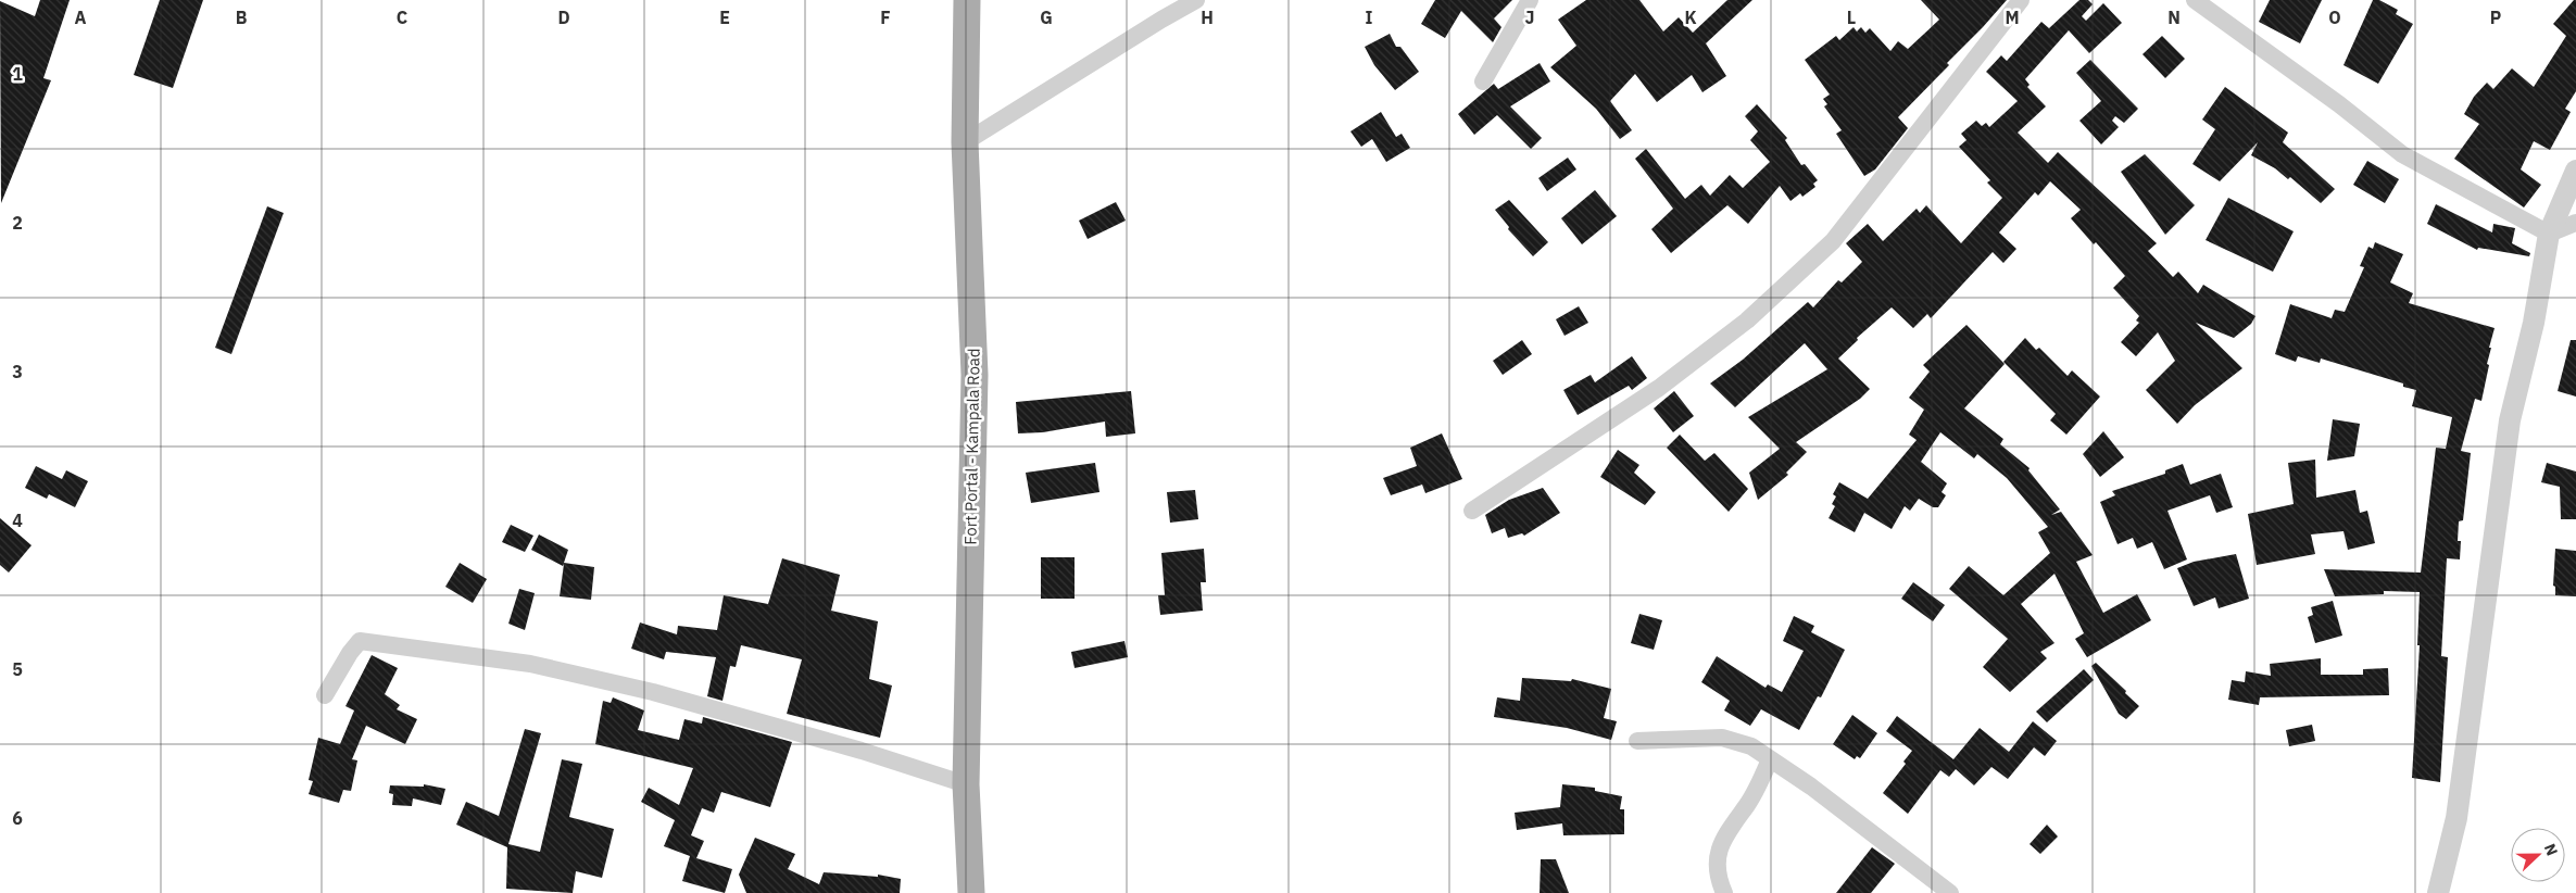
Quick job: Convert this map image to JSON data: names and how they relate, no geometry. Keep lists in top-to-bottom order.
{
  "streets": {
    "main road": ["Fort Portal - Kampala Road"]
  },
  "north": "right",
  "grid": {
    "columns": [
      "A",
      "B",
      "C",
      "D",
      "E",
      "F",
      "G",
      "H",
      "I",
      "J",
      "K",
      "L",
      "M",
      "N",
      "O",
      "P"
    ],
    "rows": [
      "1",
      "2",
      "3",
      "4",
      "5",
      "6"
    ]
  }
}
